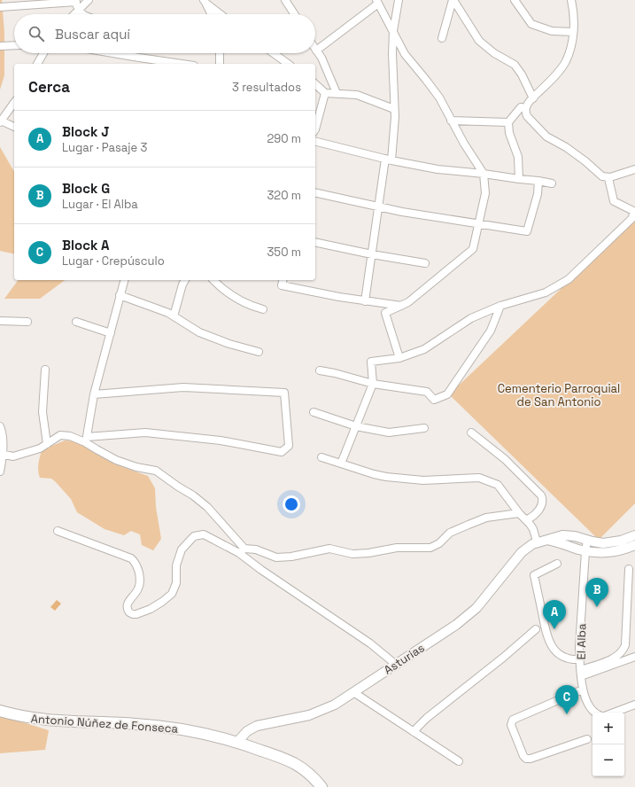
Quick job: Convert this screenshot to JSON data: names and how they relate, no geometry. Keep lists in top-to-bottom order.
{
  "streets": {
    "main road": ["Antonio Núñez de Fonseca"],
    "street": ["El Alba", "Asturias"]
  },
  "crossings": [
    ["El Alba", "Asturias"],
    ["Asturias", "Antonio Núñez de Fonseca"]
  ],
  "parks": ["Cementerio Parroquial de San Antonio"],
  "page": {
    "search": "Buscar aquí",
    "heading": ["Cerca", "3 resultados"],
    "list": [
      {
        "mark": "A",
        "name": "Block J",
        "note": "Lugar · Pasaje 3",
        "value": "290 m"
      },
      {
        "mark": "B",
        "name": "Block G",
        "note": "Lugar · El Alba",
        "value": "320 m"
      },
      {
        "mark": "C",
        "name": "Block A",
        "note": "Lugar · Crepúsculo",
        "value": "350 m"
      }
    ],
    "pins": ["B", "A", "C"],
    "map_buttons": ["+", "−"]
  }
}
